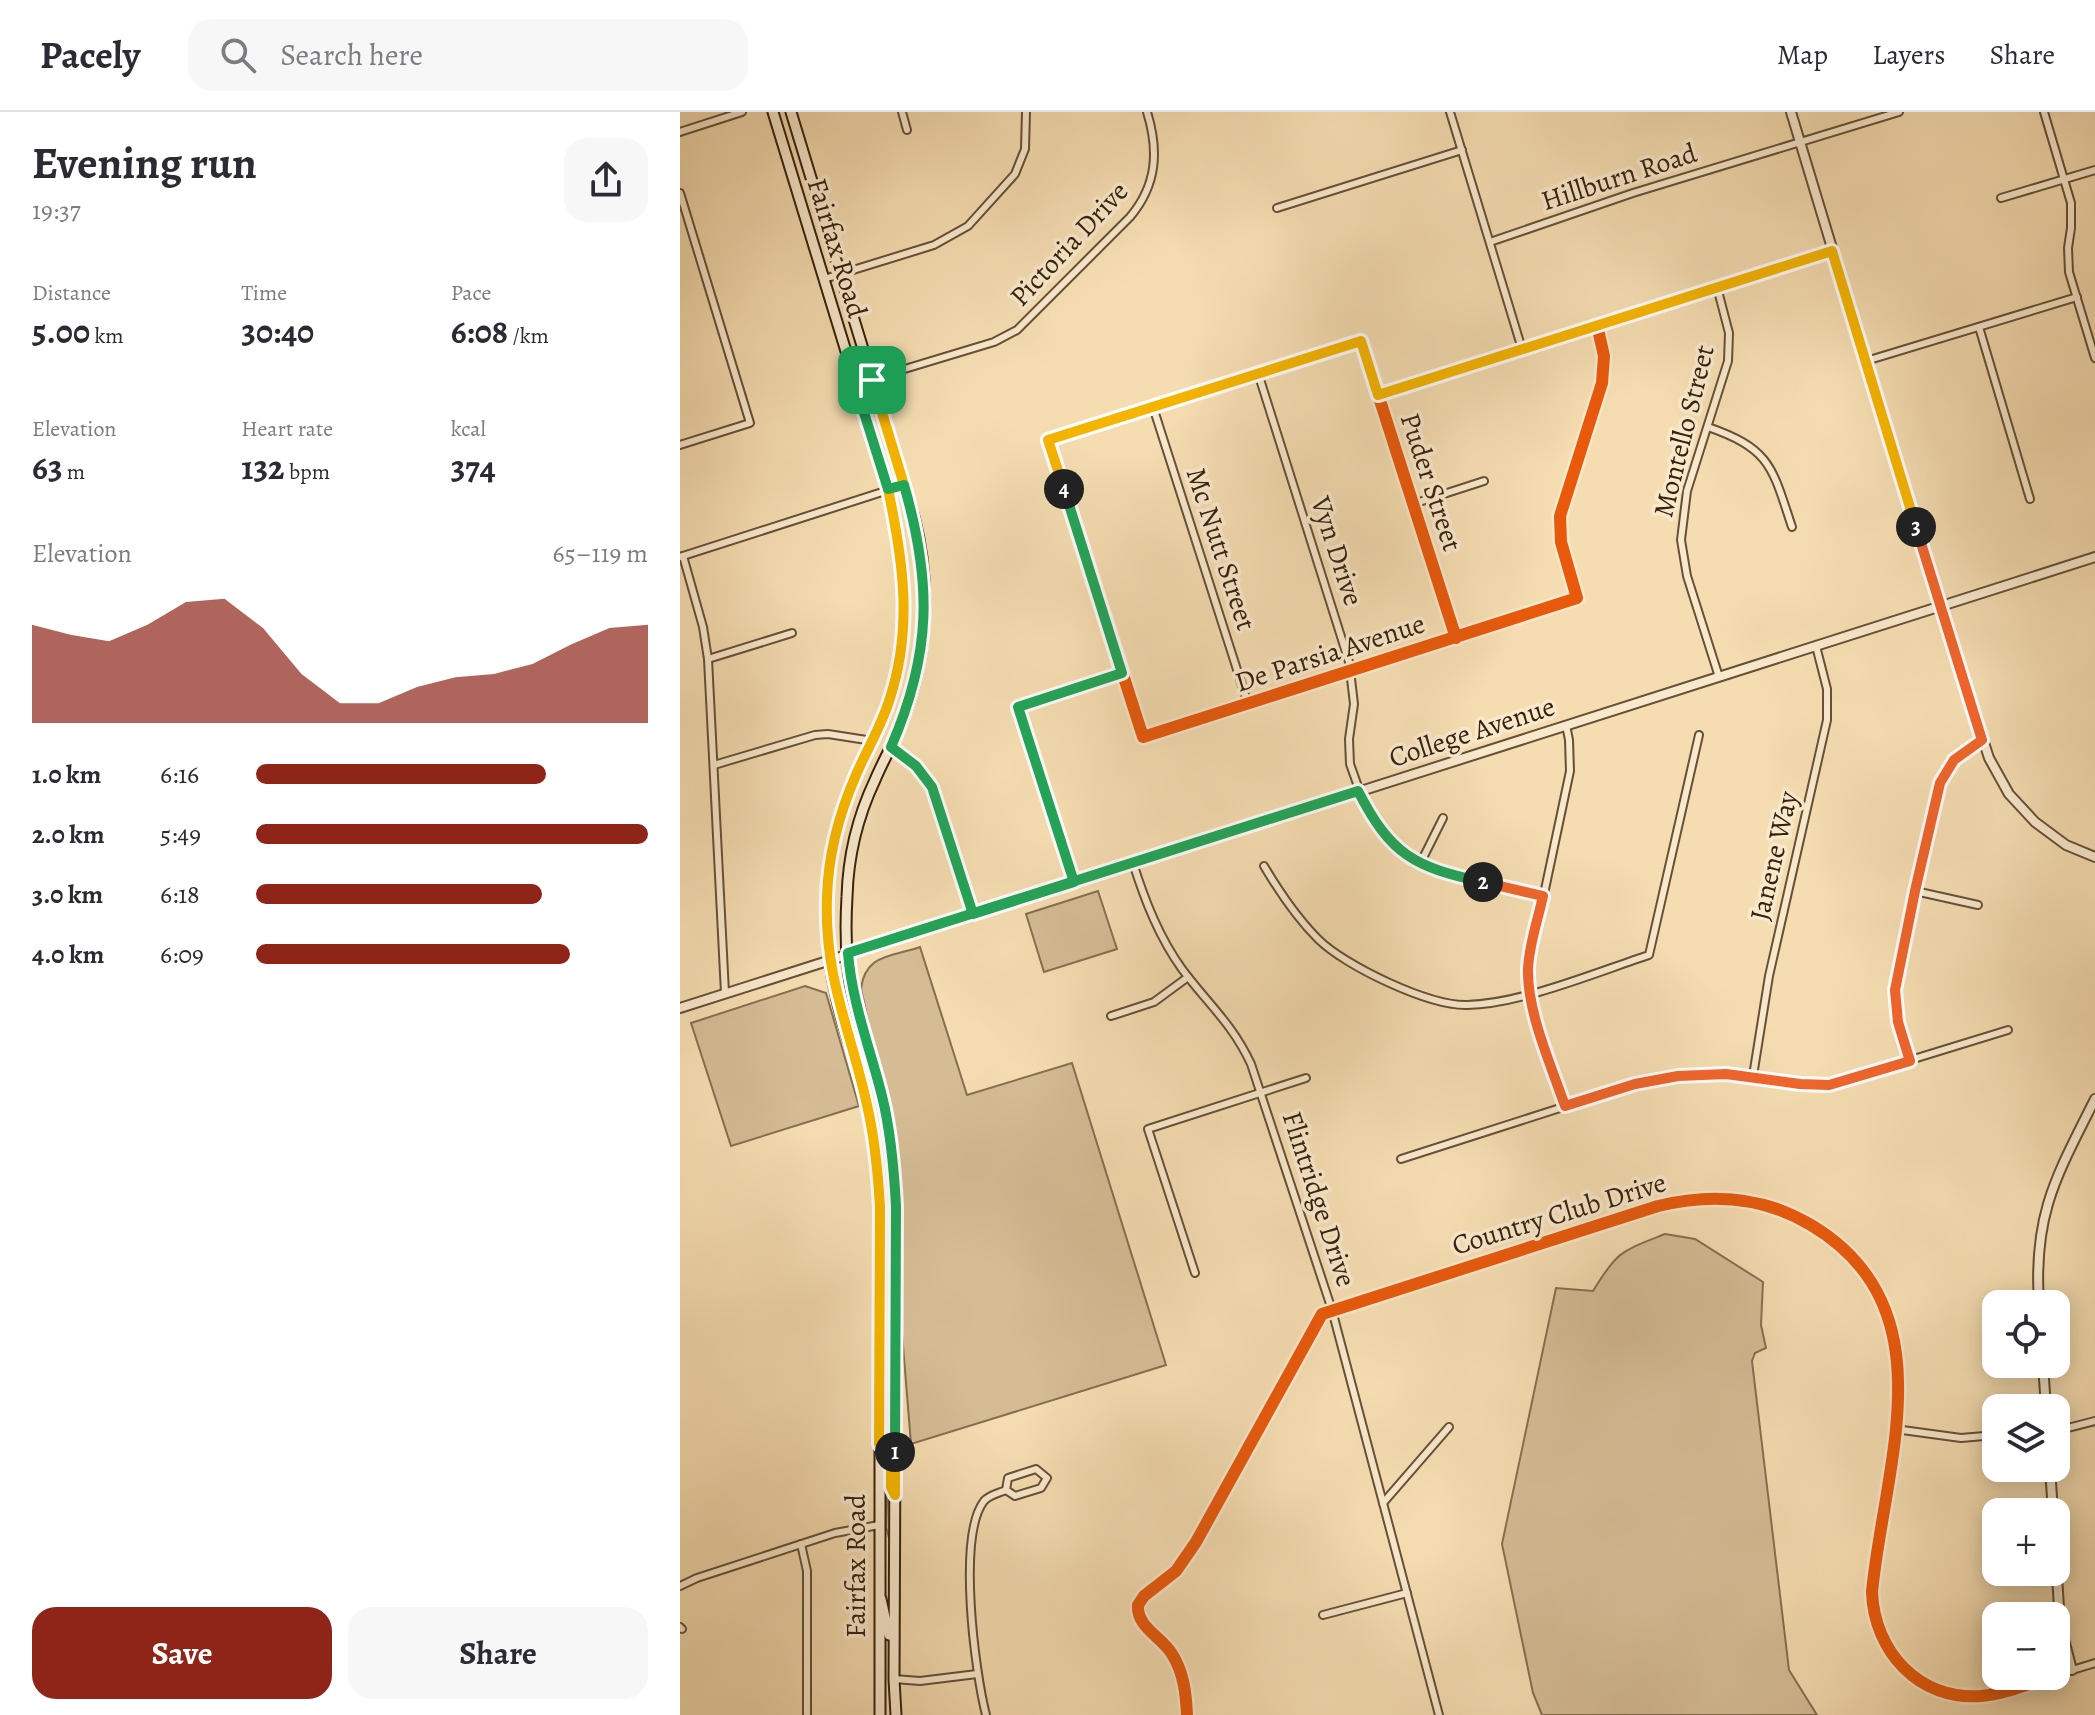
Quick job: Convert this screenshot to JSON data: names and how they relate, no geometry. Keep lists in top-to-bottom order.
{
  "streets": {
    "main road": ["Fairfax Road"],
    "street": [
      "Hillburn Road",
      "Pictoria Drive",
      "Montello Street",
      "Puder Street",
      "Mc Nutt Street",
      "Vyn Drive",
      "De Parsia Avenue",
      "College Avenue",
      "Janene Way",
      "Flintridge Drive",
      "Country Club Drive"
    ]
  },
  "crossings": [
    ["Pictoria Drive", "Fairfax Road"],
    ["Fairfax Road", "College Avenue"],
    ["Montello Street", "College Avenue"],
    ["Puder Street", "Vyn Drive"],
    ["Puder Street", "De Parsia Avenue"],
    ["Mc Nutt Street", "De Parsia Avenue"],
    ["Vyn Drive", "De Parsia Avenue"],
    ["Vyn Drive", "College Avenue"],
    ["College Avenue", "Janene Way"],
    ["College Avenue", "Flintridge Drive"],
    ["Flintridge Drive", "Country Club Drive"]
  ],
  "page": {
    "header": "Pacely",
    "search": "Search here",
    "nav": ["Map", "Layers", "Share"],
    "heading": ["Evening run", "19:37"],
    "stats": [
      ["Distance", "5.00 km"],
      ["Time", "30:40"],
      ["Pace", "6:08 /km"],
      ["Elevation", "63 m"],
      ["Heart rate", "132 bpm"],
      ["kcal", "374"]
    ],
    "pins": [
      "4",
      "3",
      "2",
      "1"
    ],
    "chart": ["Elevation", "65–119 m"],
    "list": [
      {
        "name": "1.0 km",
        "note": "6:16"
      },
      {
        "name": "2.0 km",
        "note": "5:49"
      },
      {
        "name": "3.0 km",
        "note": "6:18"
      },
      {
        "name": "4.0 km",
        "note": "6:09"
      }
    ],
    "map_buttons": ["+", "−"],
    "buttons": ["Save", "Share"]
  }
}
